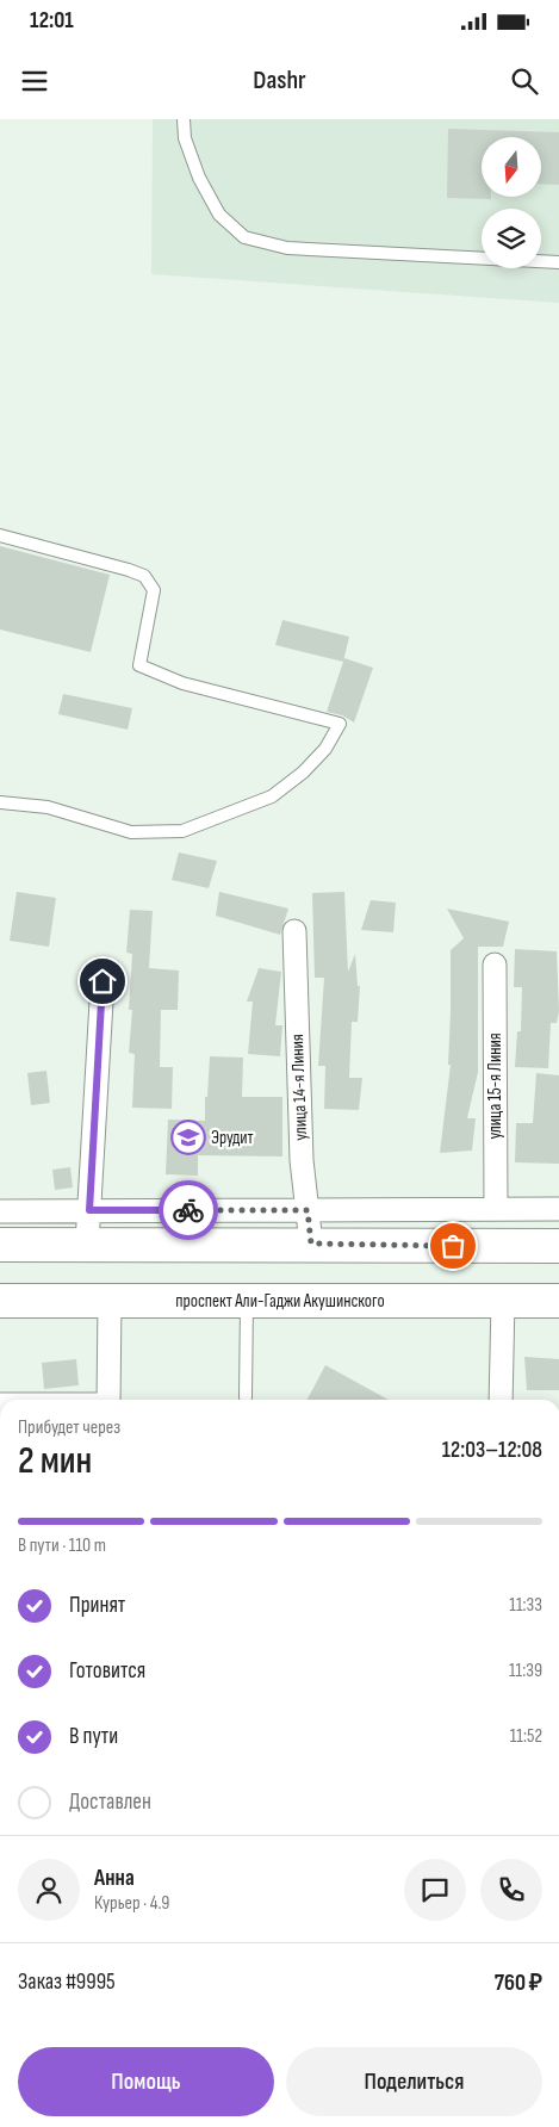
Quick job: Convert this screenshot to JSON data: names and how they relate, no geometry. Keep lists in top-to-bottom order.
{
  "streets": {
    "main road": ["проспект Али-Гаджи Акушинского"],
    "street": ["улица 15-я Линия", "улица 14-я Линия"]
  },
  "places": {
    "school or university": ["Эрудит"]
  },
  "north": "bottom",
  "page": {
    "status": "12:01",
    "header": "Dashr",
    "heading": ["2 мин", "Прибудет через", "12:03–12:08"],
    "panel": [
      "Анна",
      "Курьер · 4.9",
      "Заказ #9995",
      "760 ₽"
    ],
    "bar": "В пути · 110 m",
    "list": [
      ["Принят", "11:33"],
      ["Готовится", "11:39"],
      ["В пути", "11:52"],
      "Доставлен"
    ],
    "buttons": ["Помощь", "Поделиться"]
  }
}
